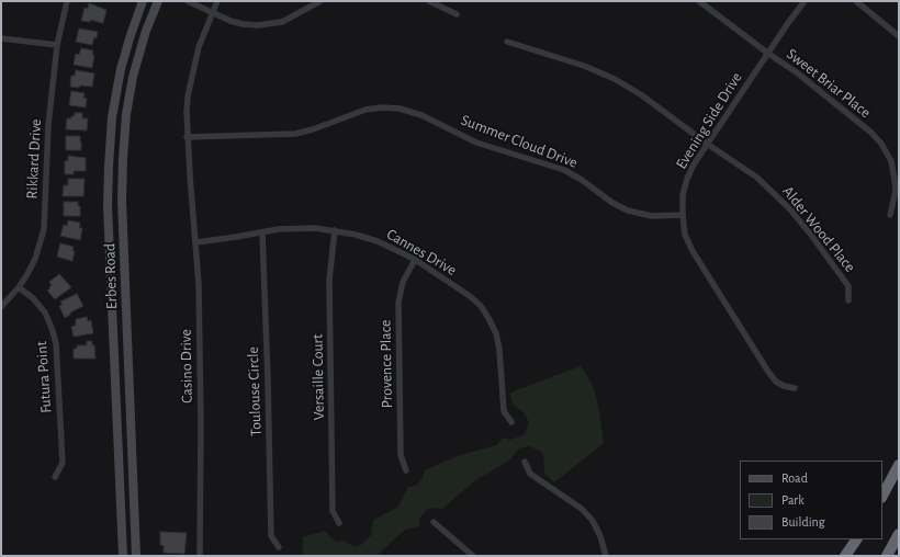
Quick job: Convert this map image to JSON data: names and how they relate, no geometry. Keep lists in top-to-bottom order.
{
  "streets": {
    "main road": ["Erbes Road"],
    "street": [
      "Sweet Briar Place",
      "Evening Side Drive",
      "Summer Cloud Drive",
      "Rikkard Drive",
      "Alder Wood Place",
      "Cannes Drive",
      "Provence Place",
      "Casino Drive",
      "Futura Point",
      "Versaille Court",
      "Toulouse Circle"
    ]
  },
  "crossings": [
    ["Sweet Briar Place", "Evening Side Drive"],
    ["Evening Side Drive", "Summer Cloud Drive"],
    ["Evening Side Drive", "Alder Wood Place"],
    ["Summer Cloud Drive", "Casino Drive"],
    ["Rikkard Drive", "Futura Point"],
    ["Cannes Drive", "Provence Place"],
    ["Cannes Drive", "Casino Drive"],
    ["Cannes Drive", "Versaille Court"],
    ["Cannes Drive", "Toulouse Circle"]
  ],
  "legend": ["Road", "Park", "Building"]
}
